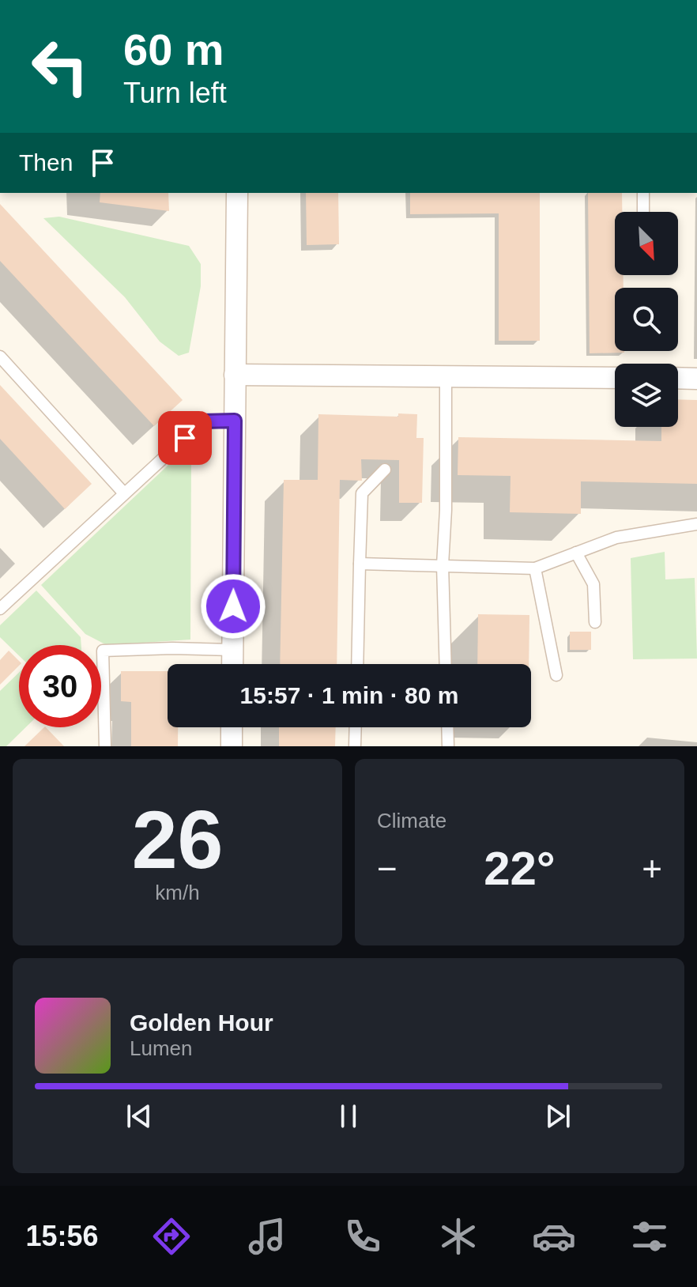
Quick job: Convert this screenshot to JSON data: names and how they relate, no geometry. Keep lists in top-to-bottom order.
{
  "north": "bottom right",
  "page": {
    "turn": ["60 m", "Turn left"],
    "then": "Then",
    "limit": "30",
    "trip": "15:57 · 1 min · 80 m",
    "tile": [
      ["26", "km/h"],
      "Climate"
    ],
    "heat": ["−", "22°", "+"],
    "song": ["Golden Hour", "Lumen"],
    "tabs": "15:56"
  }
}
